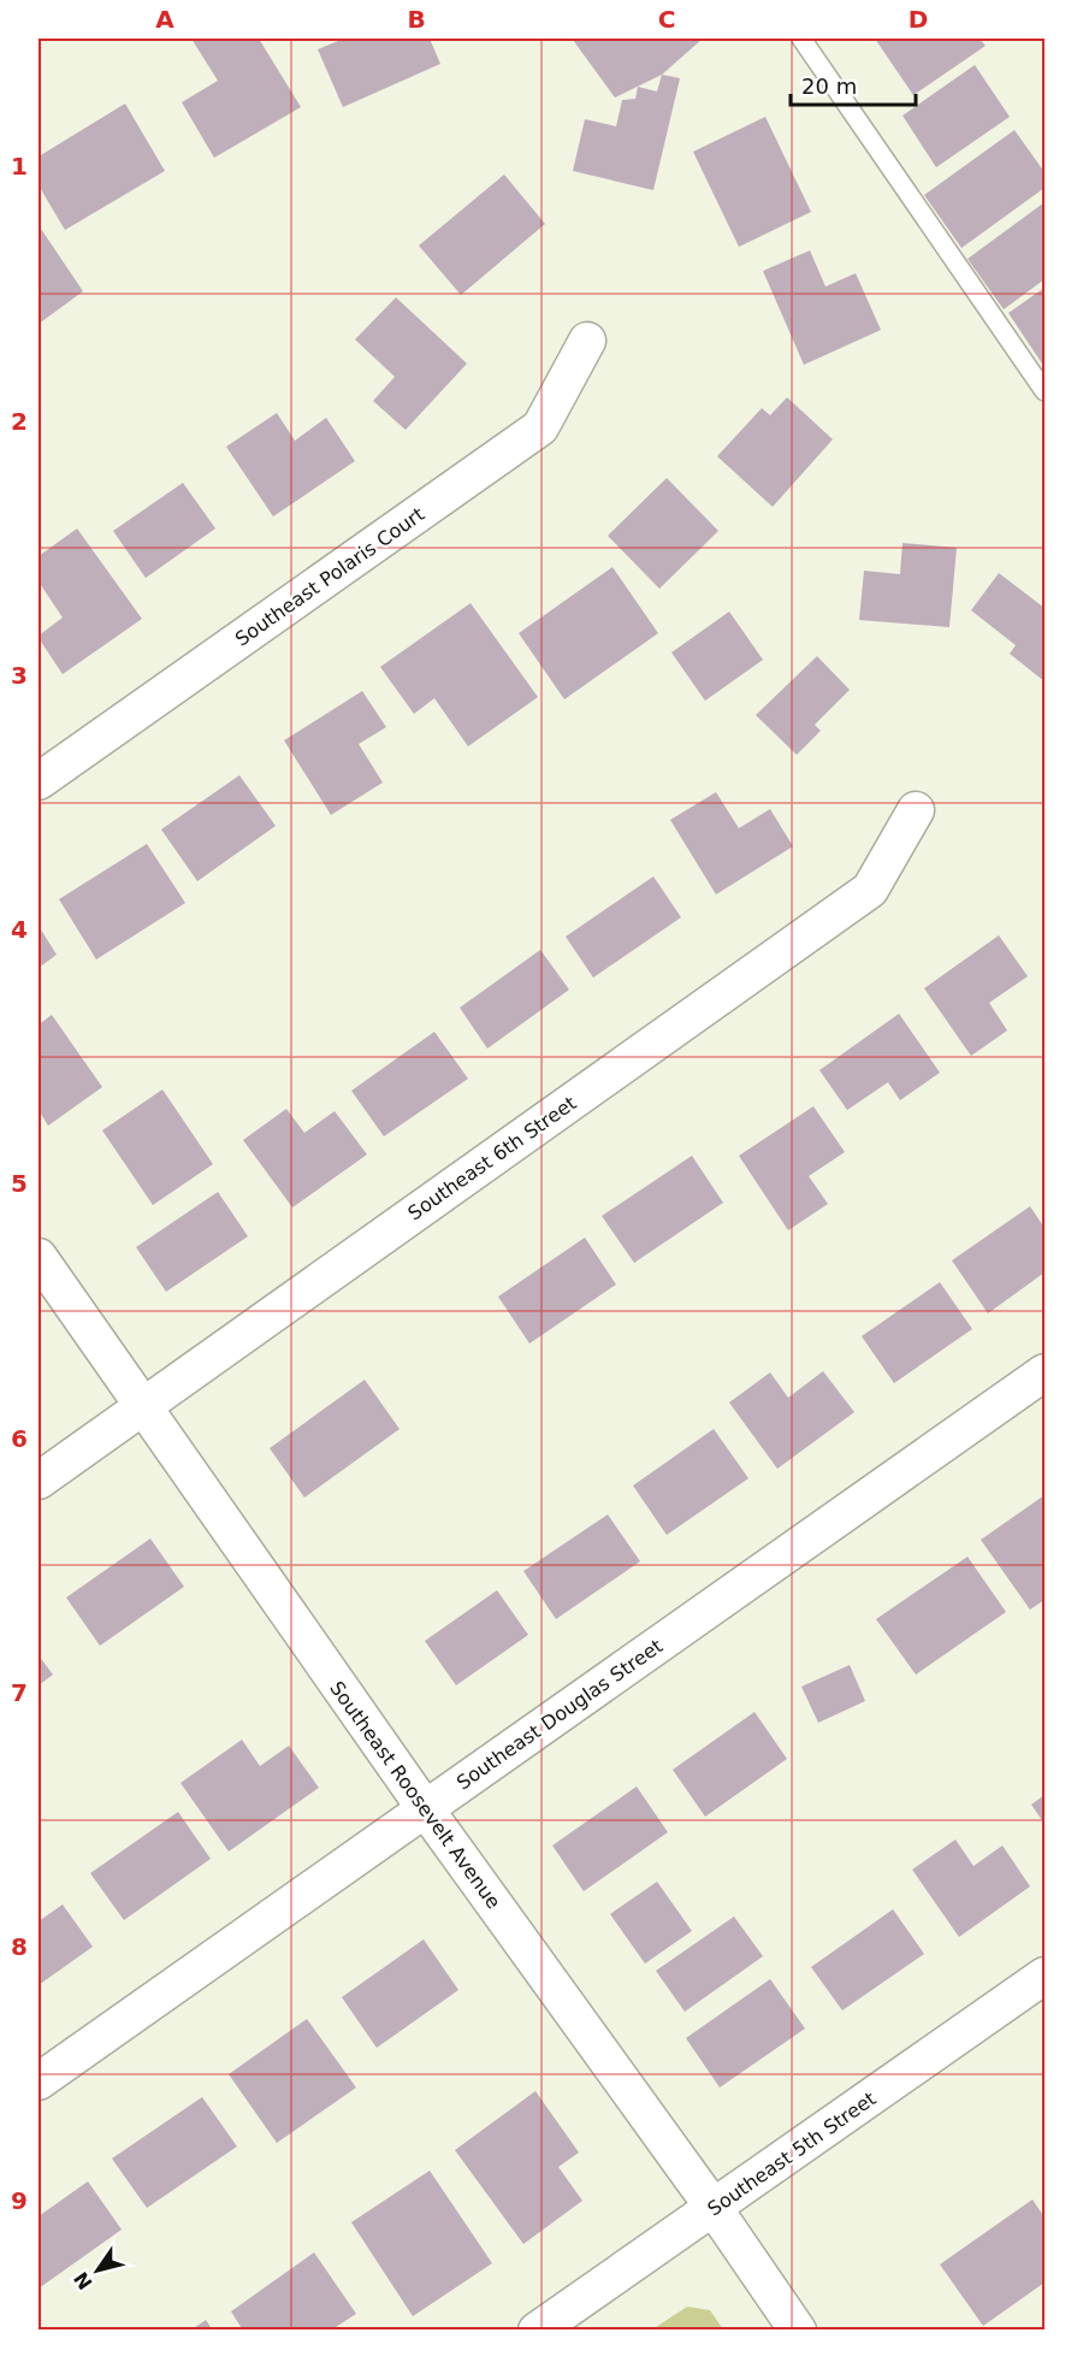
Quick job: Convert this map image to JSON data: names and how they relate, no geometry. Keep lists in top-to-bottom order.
{
  "streets": {
    "street": [
      "Southeast Polaris Court",
      "Southeast 6th Street",
      "Southeast Douglas Street",
      "Southeast Roosevelt Avenue",
      "Southeast 5th Street"
    ]
  },
  "crossings": [
    ["Southeast 6th Street", "Southeast Roosevelt Avenue"],
    ["Southeast Douglas Street", "Southeast Roosevelt Avenue"],
    ["Southeast Roosevelt Avenue", "Southeast 5th Street"]
  ],
  "scale_bar": "20 m",
  "north": "bottom left",
  "grid": {
    "columns": [
      "A",
      "B",
      "C",
      "D"
    ],
    "rows": [
      "1",
      "2",
      "3",
      "4",
      "5",
      "6",
      "7",
      "8",
      "9"
    ]
  }
}
